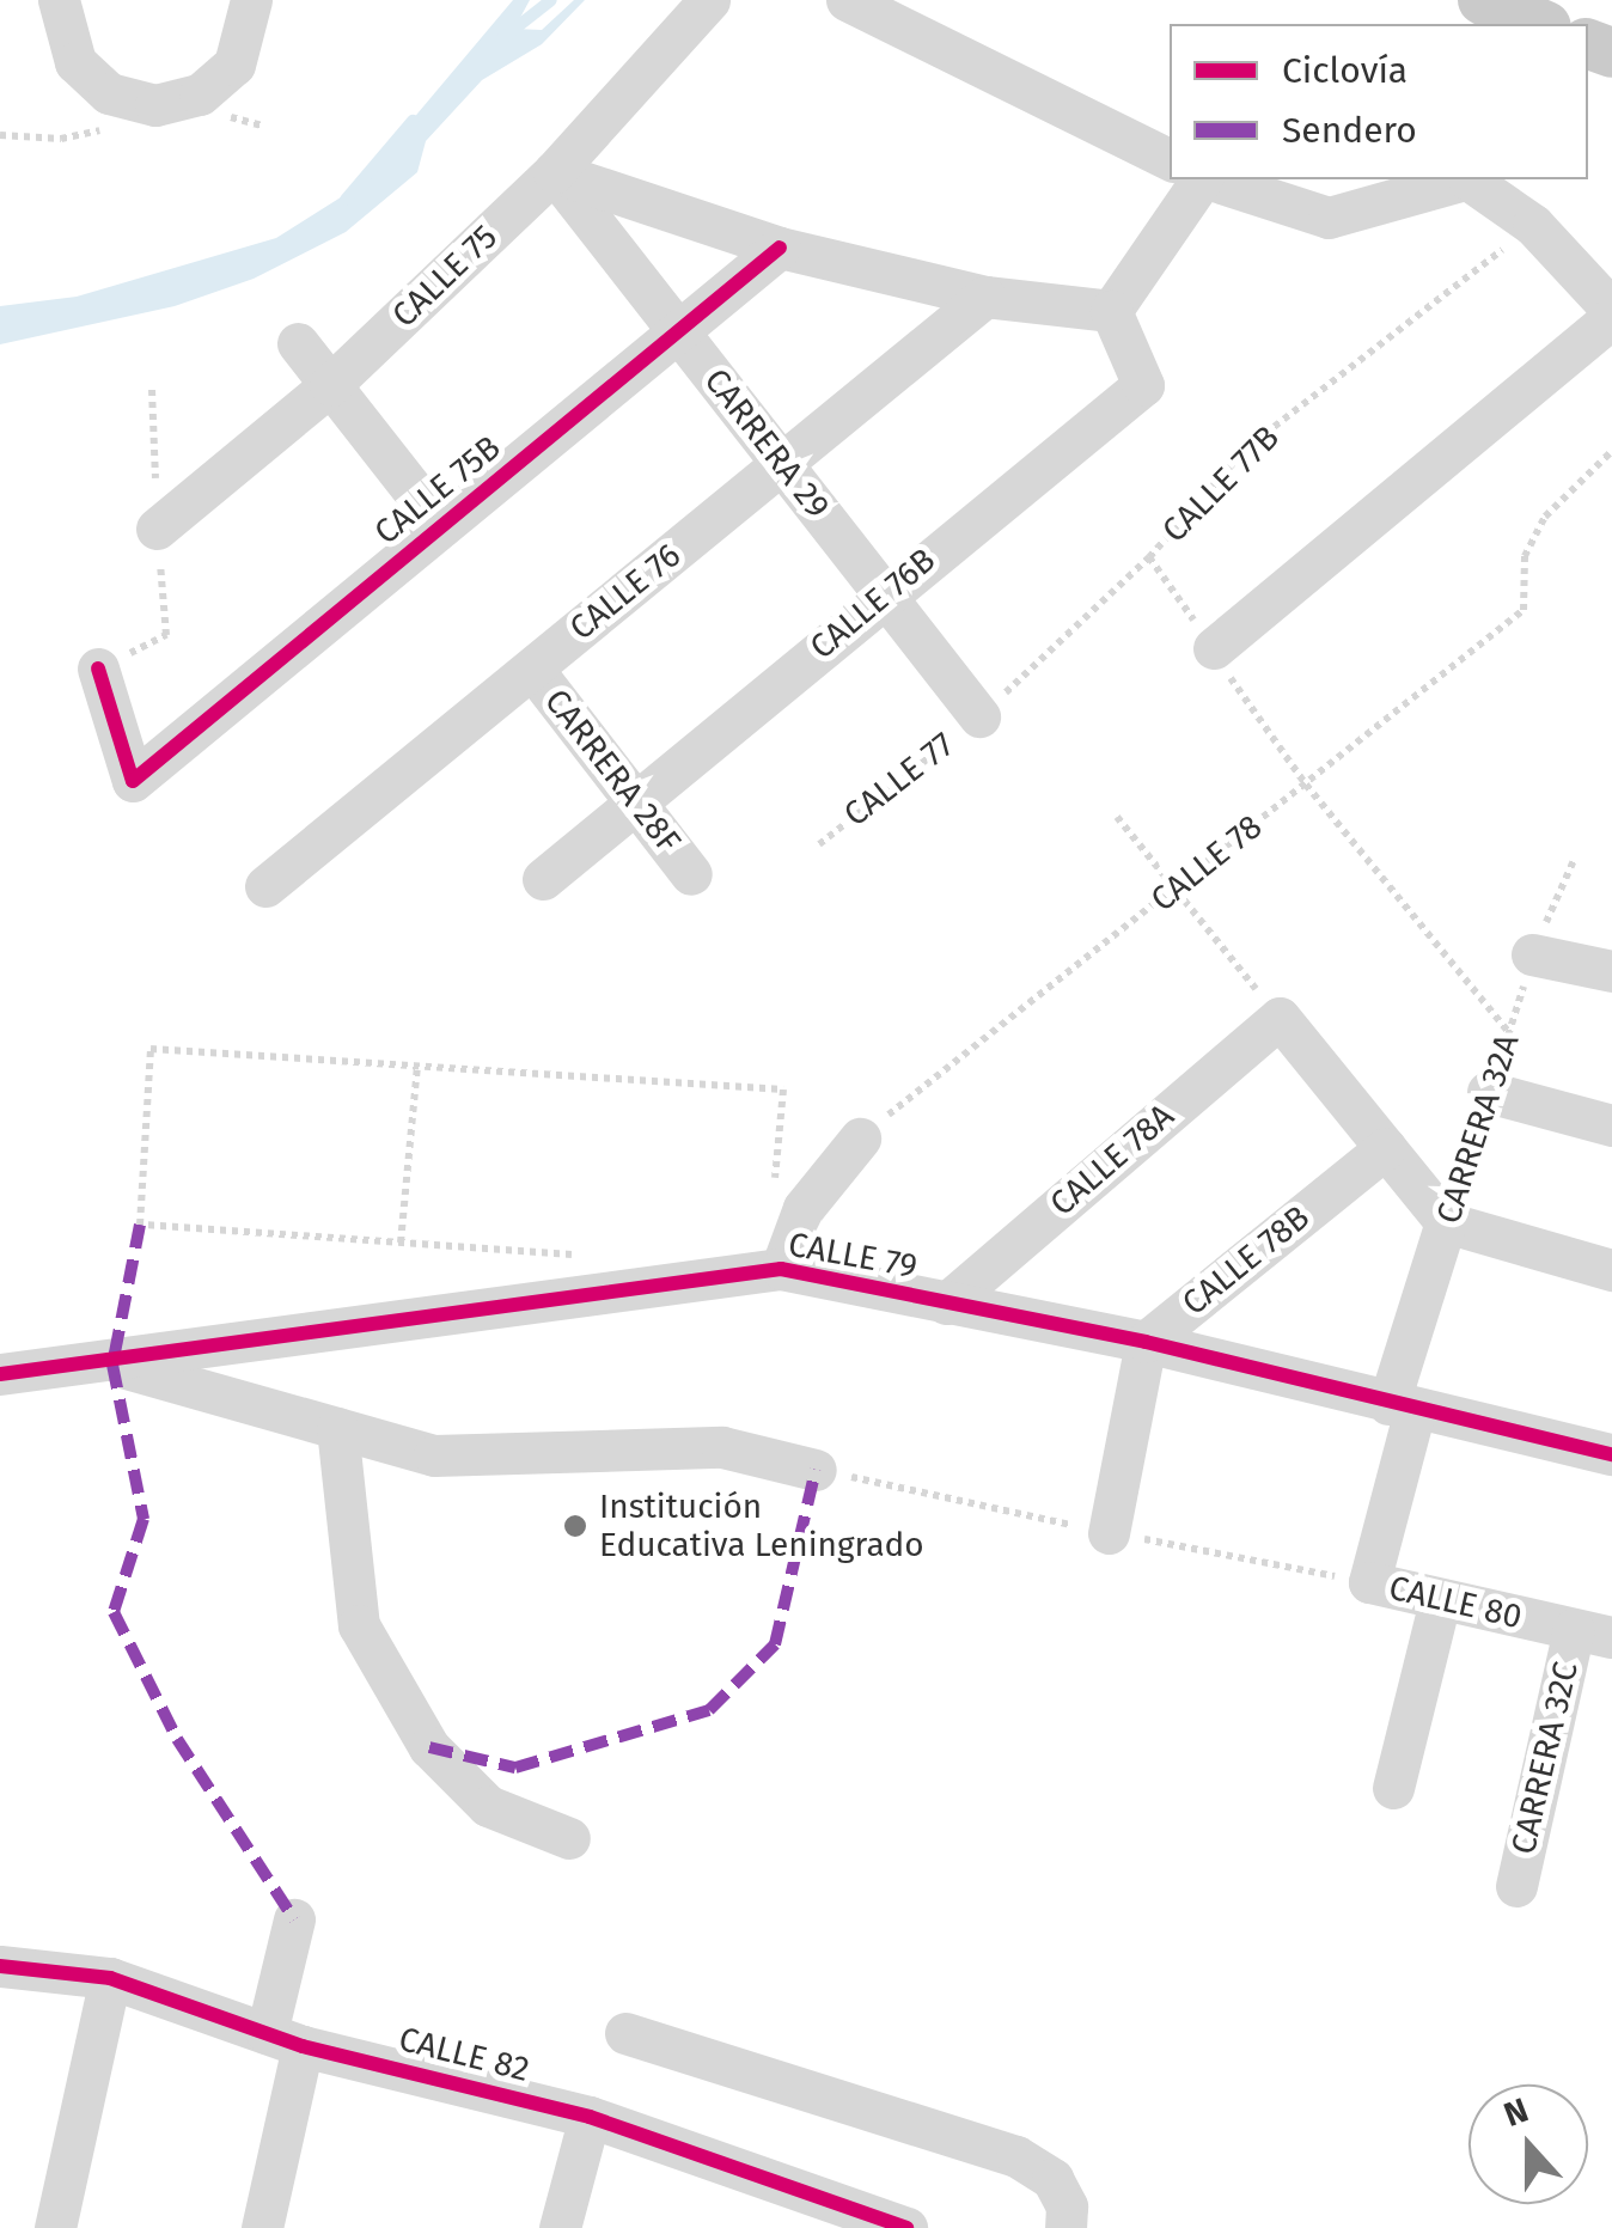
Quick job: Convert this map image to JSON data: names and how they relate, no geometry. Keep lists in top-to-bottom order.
{
  "streets": {
    "street": [
      "CALLE 75",
      "CARRERA 29",
      "CALLE 75B",
      "CALLE 76",
      "CALLE 76B",
      "CARRERA 28F",
      "CARRERA 32A",
      "CALLE 78A",
      "CALLE 79",
      "CALLE 78B",
      "CALLE 80",
      "CARRERA 32C",
      "CALLE 82"
    ],
    "path": ["CALLE 77B", "CALLE 77", "CALLE 78"]
  },
  "crossings": [
    ["CALLE 75", "CARRERA 29"],
    ["CARRERA 29", "CALLE 77B"],
    ["CARRERA 29", "CALLE 75B"],
    ["CARRERA 29", "CALLE 76"],
    ["CARRERA 29", "CALLE 76B"],
    ["CARRERA 29", "CALLE 77"],
    ["CALLE 77B", "CALLE 77"],
    ["CALLE 76", "CARRERA 28F"],
    ["CALLE 76B", "CARRERA 28F"],
    ["CARRERA 32A", "CALLE 79"],
    ["CARRERA 32A", "CALLE 80"],
    ["CALLE 78A", "CALLE 79"],
    ["CALLE 79", "CALLE 78B"],
    ["CALLE 80", "CARRERA 32C"]
  ],
  "places": ["Institución Educativa Leningrado"],
  "legend": ["Ciclovía", "Sendero"],
  "north": "top"
}
